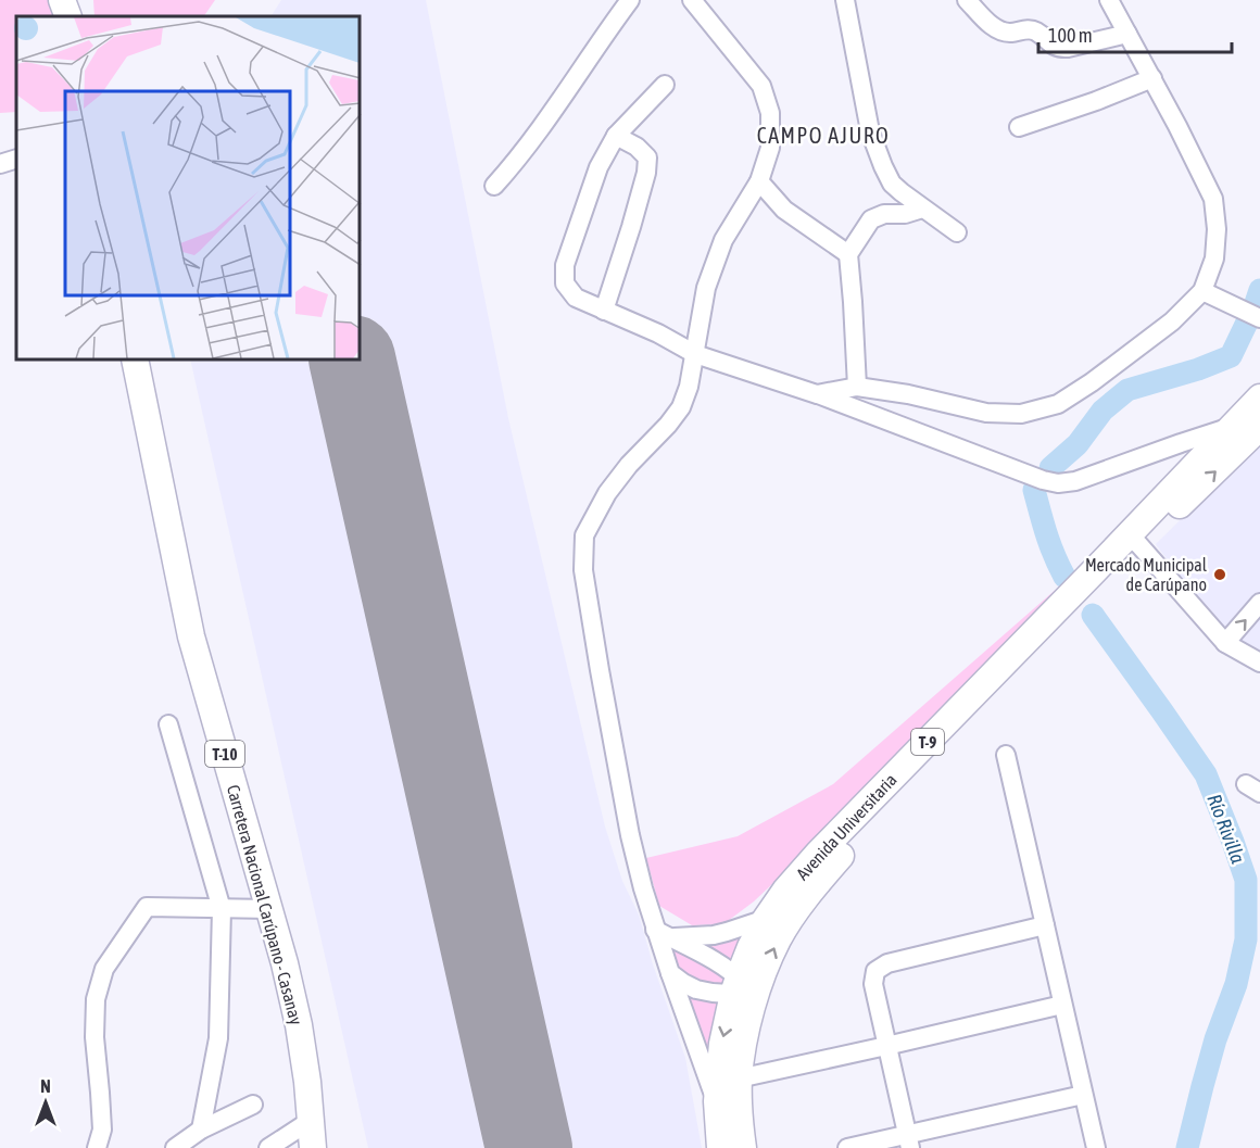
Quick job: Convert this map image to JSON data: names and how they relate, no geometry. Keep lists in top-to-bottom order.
{
  "streets": {
    "highway": [
      "T-9",
      "T-10",
      "Avenida Universitaria",
      "Carretera Nacional Carúpano - Casanay"
    ]
  },
  "crossings": [
    ["T-9", "Avenida Universitaria"]
  ],
  "districts": ["CAMPO AJURO"],
  "water": ["Río Rivilla"],
  "places": ["Mercado Municipal de Carúpano"],
  "scale_bar": "100 m",
  "north": "top"
}
